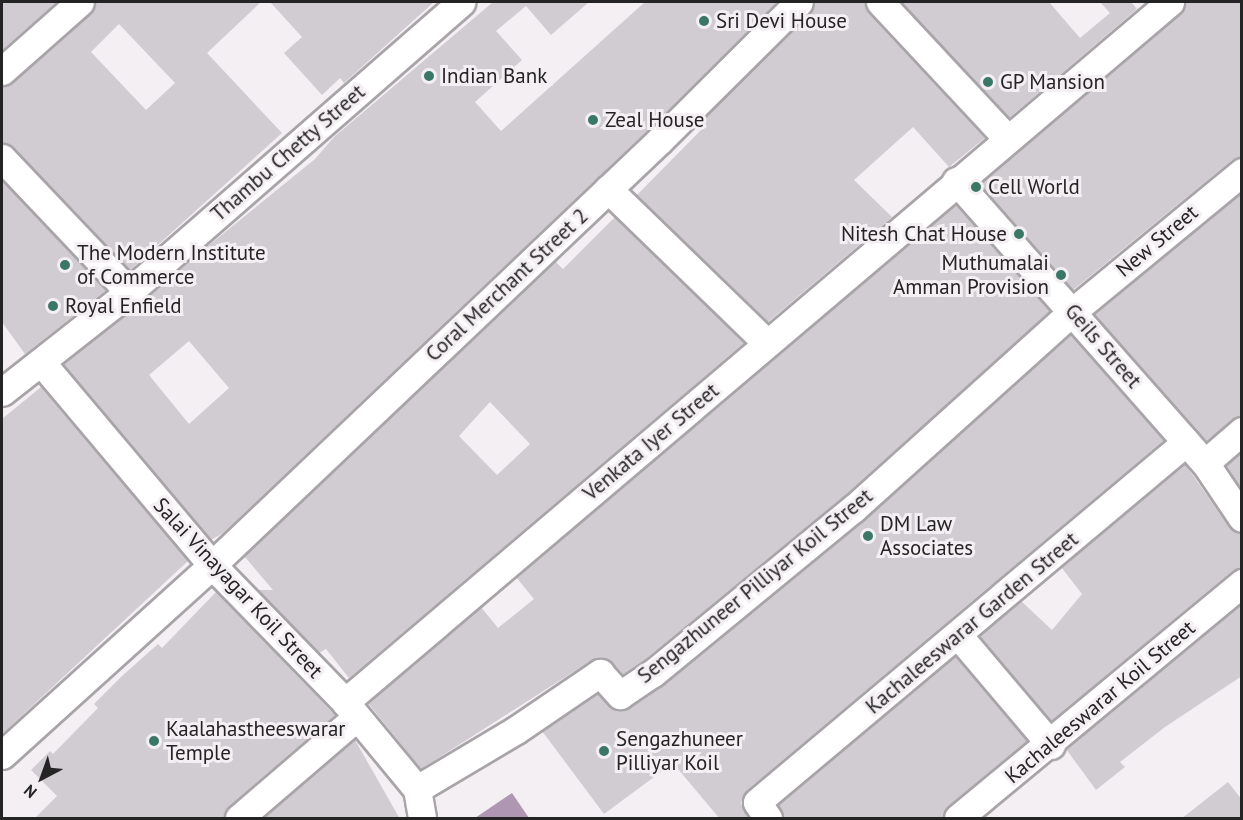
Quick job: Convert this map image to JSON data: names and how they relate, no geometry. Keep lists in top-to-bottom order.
{
  "streets": {
    "street": [
      "Thambu Chetty Street",
      "New Street",
      "Coral Merchant Street 2",
      "Geils Street",
      "Venkata Iyer Street",
      "Sengazhuneer Pilliyar Koil Street",
      "Salai Vinayagar Koil Street",
      "Kachaleeswarar Garden Street",
      "Kachaleeswarar Koil Street"
    ]
  },
  "crossings": [
    ["Thambu Chetty Street", "Salai Vinayagar Koil Street"],
    ["New Street", "Geils Street"],
    ["New Street", "Sengazhuneer Pilliyar Koil Street"],
    ["Coral Merchant Street 2", "Salai Vinayagar Koil Street"],
    ["Geils Street", "Venkata Iyer Street"],
    ["Geils Street", "Sengazhuneer Pilliyar Koil Street"],
    ["Geils Street", "Kachaleeswarar Garden Street"],
    ["Venkata Iyer Street", "Salai Vinayagar Koil Street"],
    ["Sengazhuneer Pilliyar Koil Street", "Salai Vinayagar Koil Street"]
  ],
  "places": [
    "Sri Devi House",
    "Indian Bank",
    "GP Mansion",
    "Zeal House",
    "Cell World",
    "Nitesh Chat House",
    "The Modern Institute of Commerce",
    "Muthumalai Amman Provision",
    "Royal Enfield",
    "DM Law Associates",
    "Kaalahastheeswarar Temple",
    "Sengazhuneer Pilliyar Koil"
  ],
  "north": "bottom left"
}
